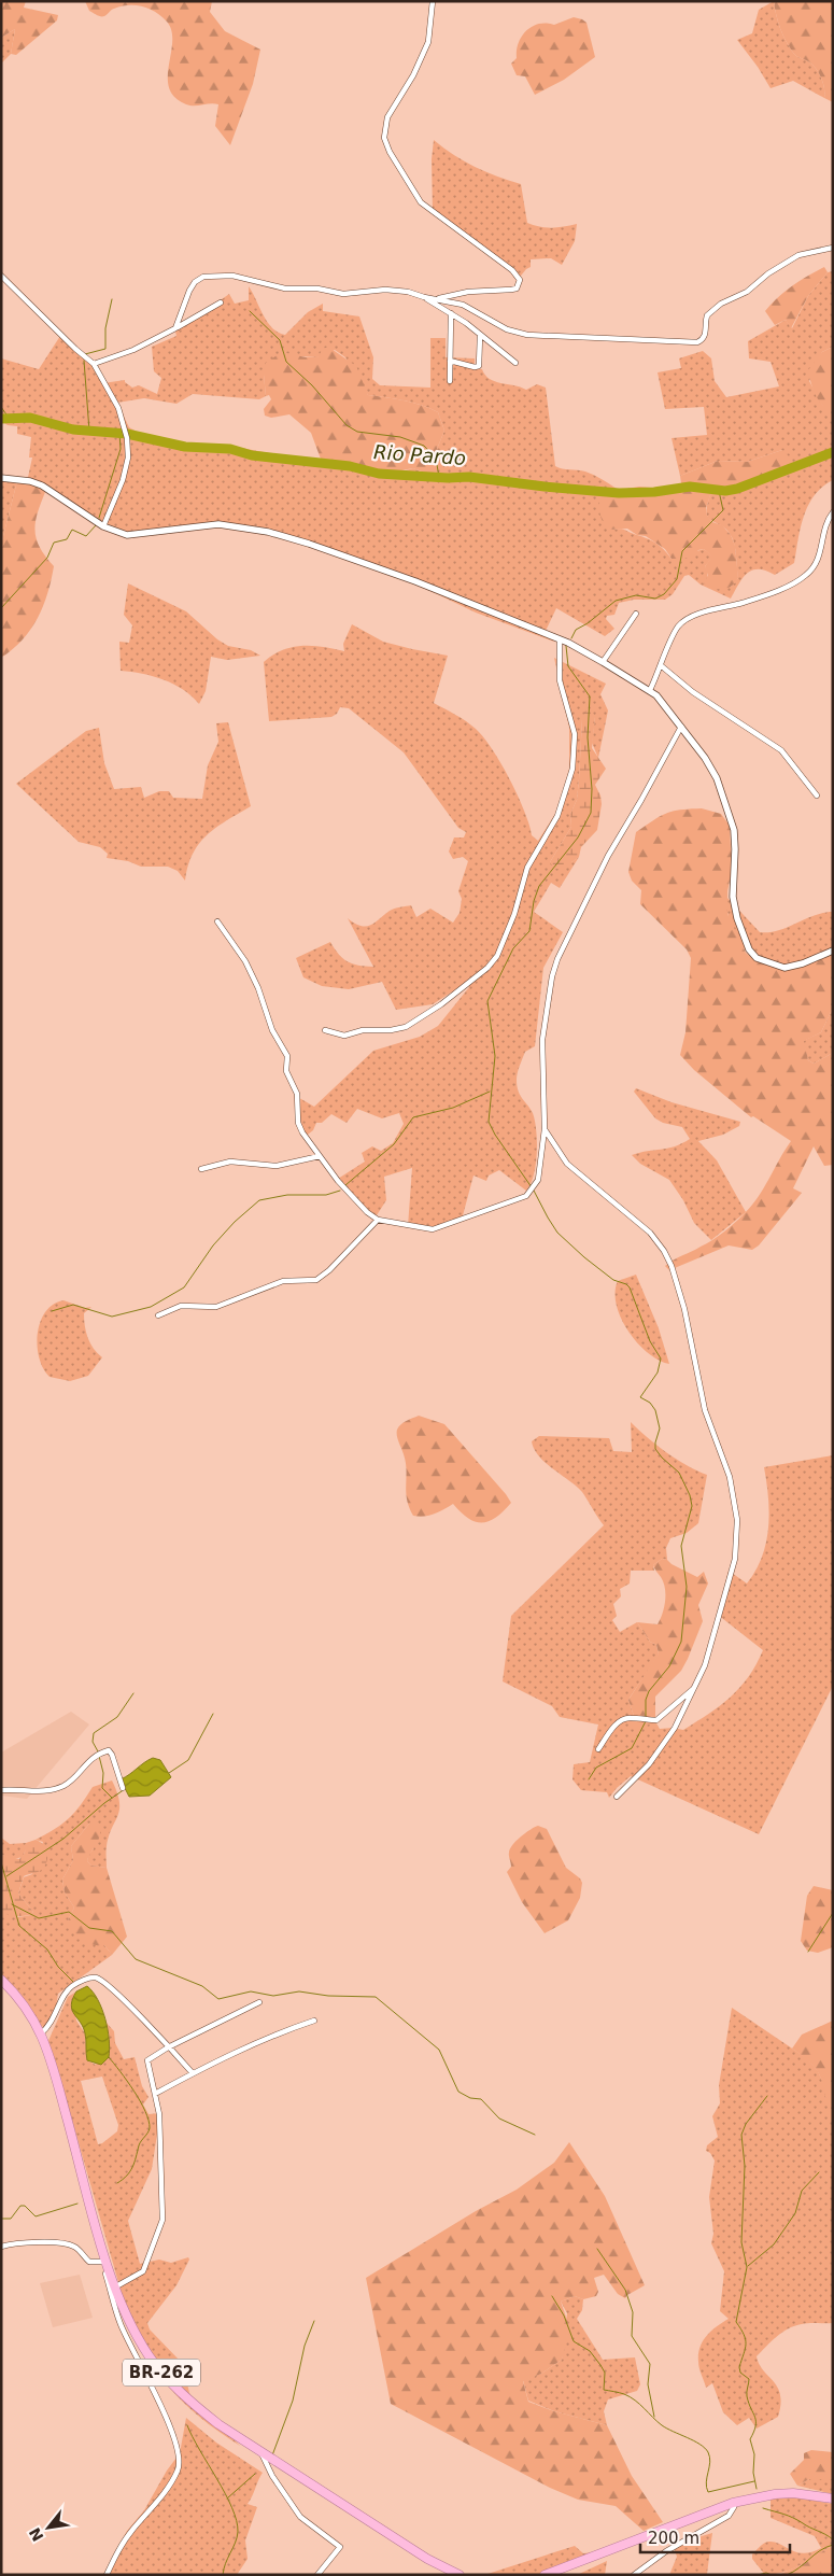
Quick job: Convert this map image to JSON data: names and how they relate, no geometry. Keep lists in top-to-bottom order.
{
  "streets": {
    "highway": ["BR-262"]
  },
  "water": ["Rio Pardo"],
  "scale_bar": "200 m",
  "north": "bottom left"
}
